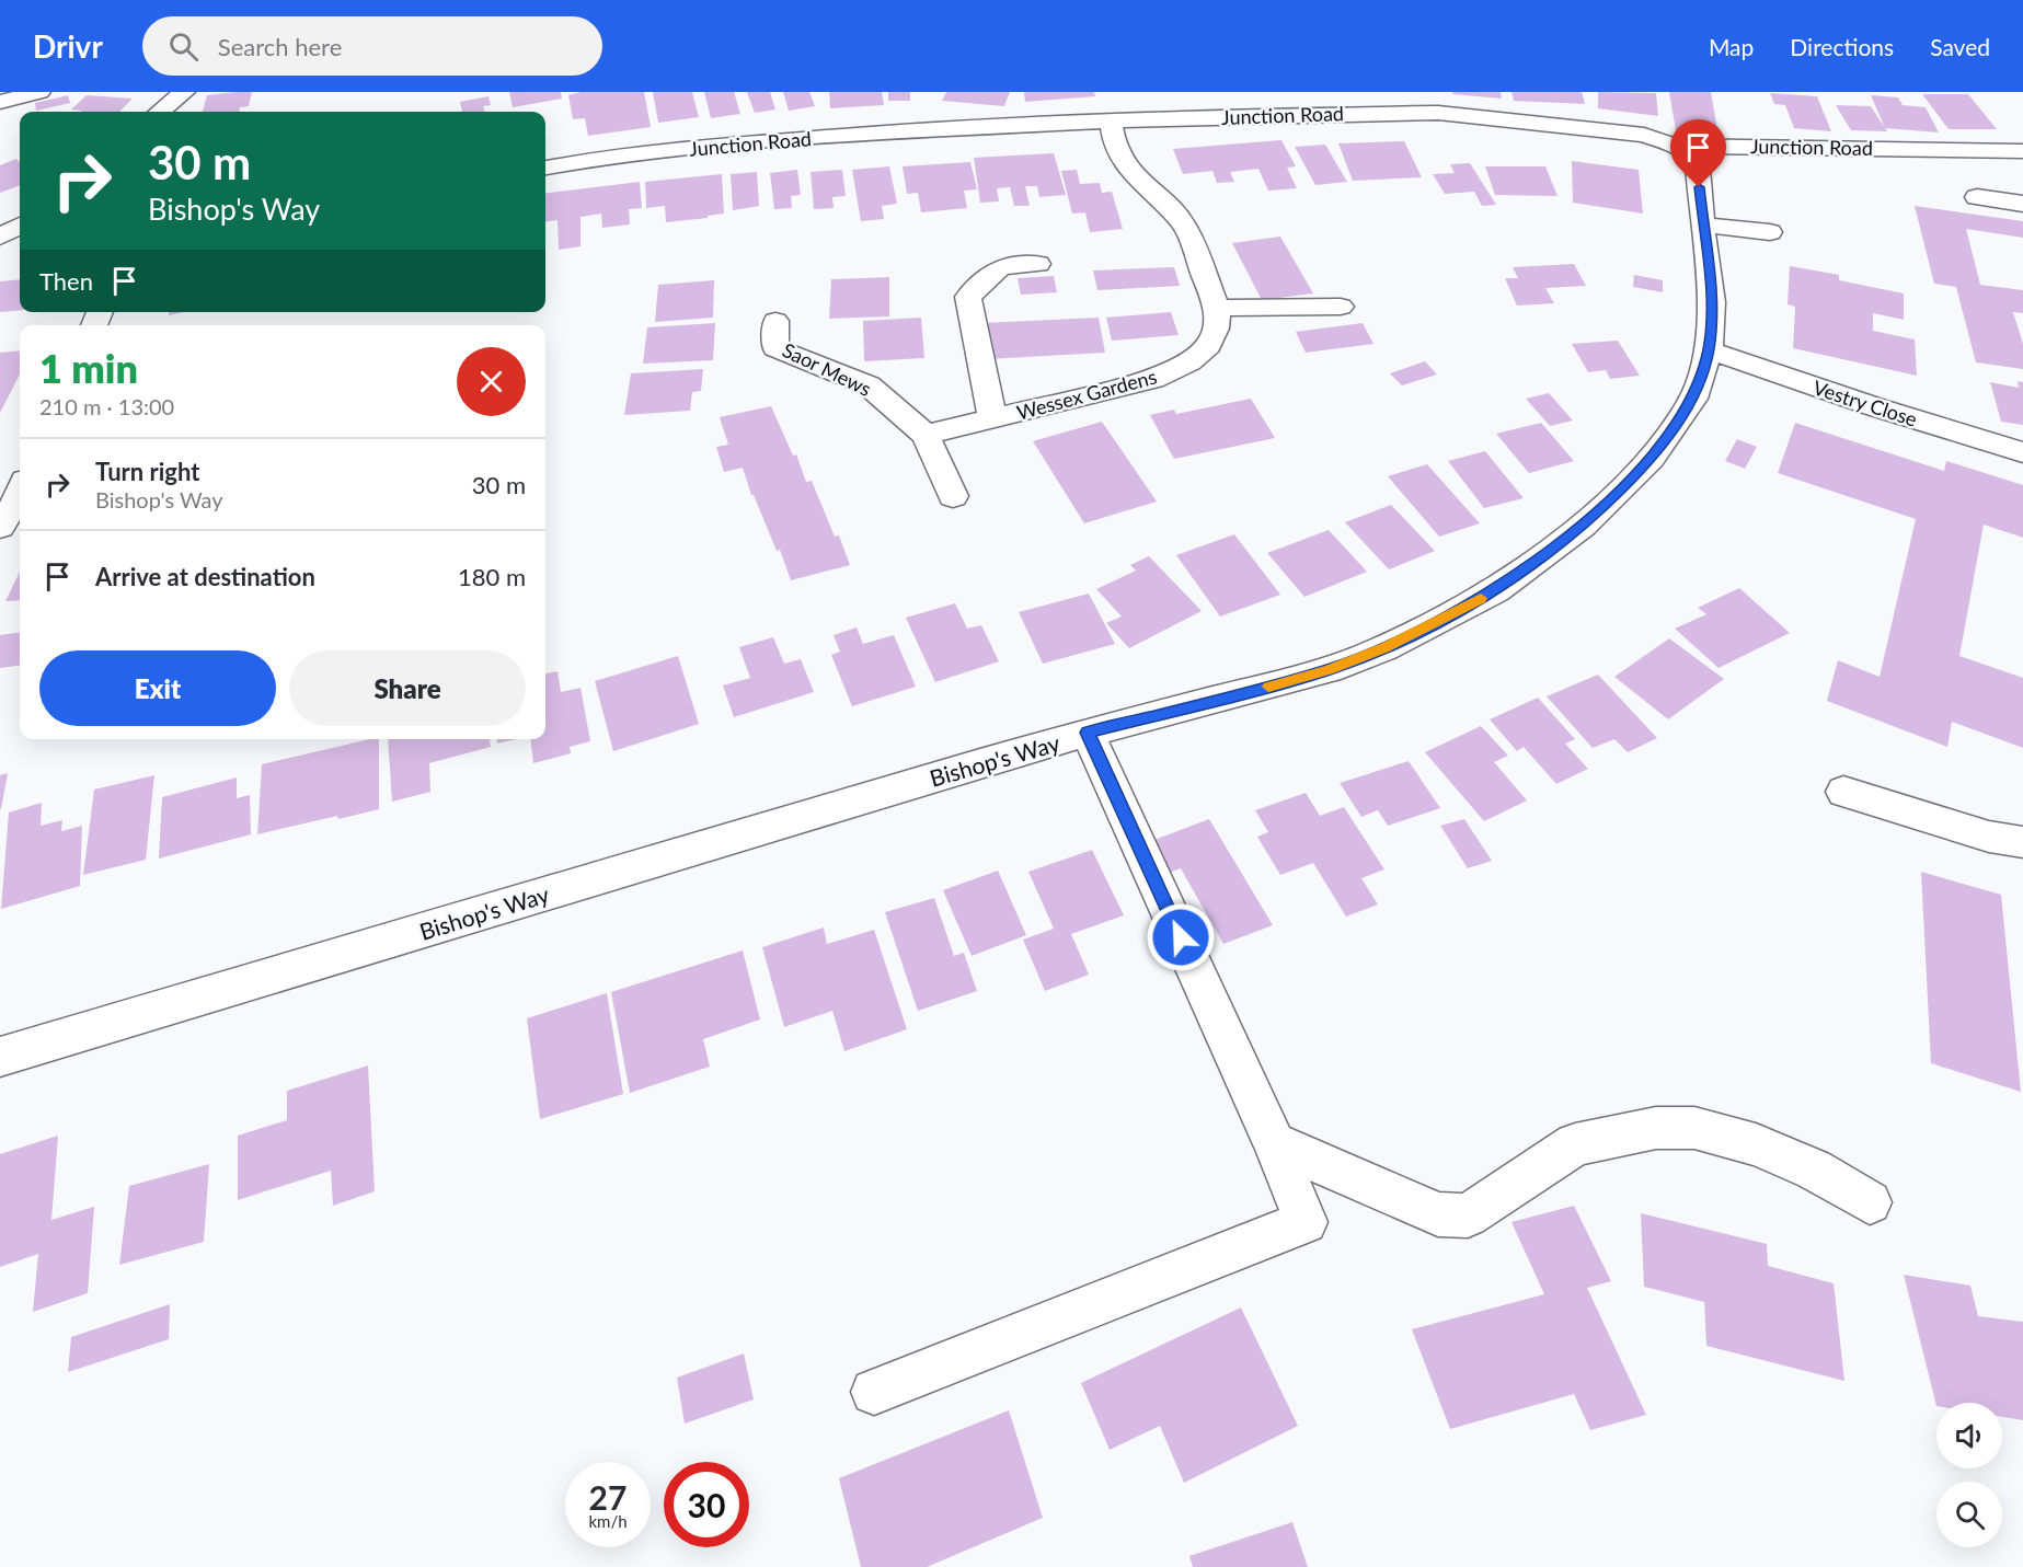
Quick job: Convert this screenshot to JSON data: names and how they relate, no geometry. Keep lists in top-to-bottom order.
{
  "streets": {
    "street": [
      "Junction Road",
      "Saor Mews",
      "Wessex Gardens",
      "Vestry Close",
      "Bishop's Way"
    ]
  },
  "crossings": [
    ["Junction Road", "Bishop's Way"],
    ["Saor Mews", "Wessex Gardens"],
    ["Vestry Close", "Bishop's Way"]
  ],
  "page": {
    "header": "Drivr",
    "search": "Search here",
    "nav": ["Map", "Directions", "Saved"],
    "turn": ["30 m", "Bishop's Way"],
    "then": "Then",
    "heading": ["1 min", "210 m · 13:00"],
    "list": [
      {
        "name": "Turn right",
        "note": "Bishop's Way",
        "value": "30 m"
      },
      {
        "name": "Arrive at destination",
        "value": "180 m"
      }
    ],
    "buttons": ["Exit", "Share"],
    "speed": "27 km/h",
    "limit": "30"
  }
}
